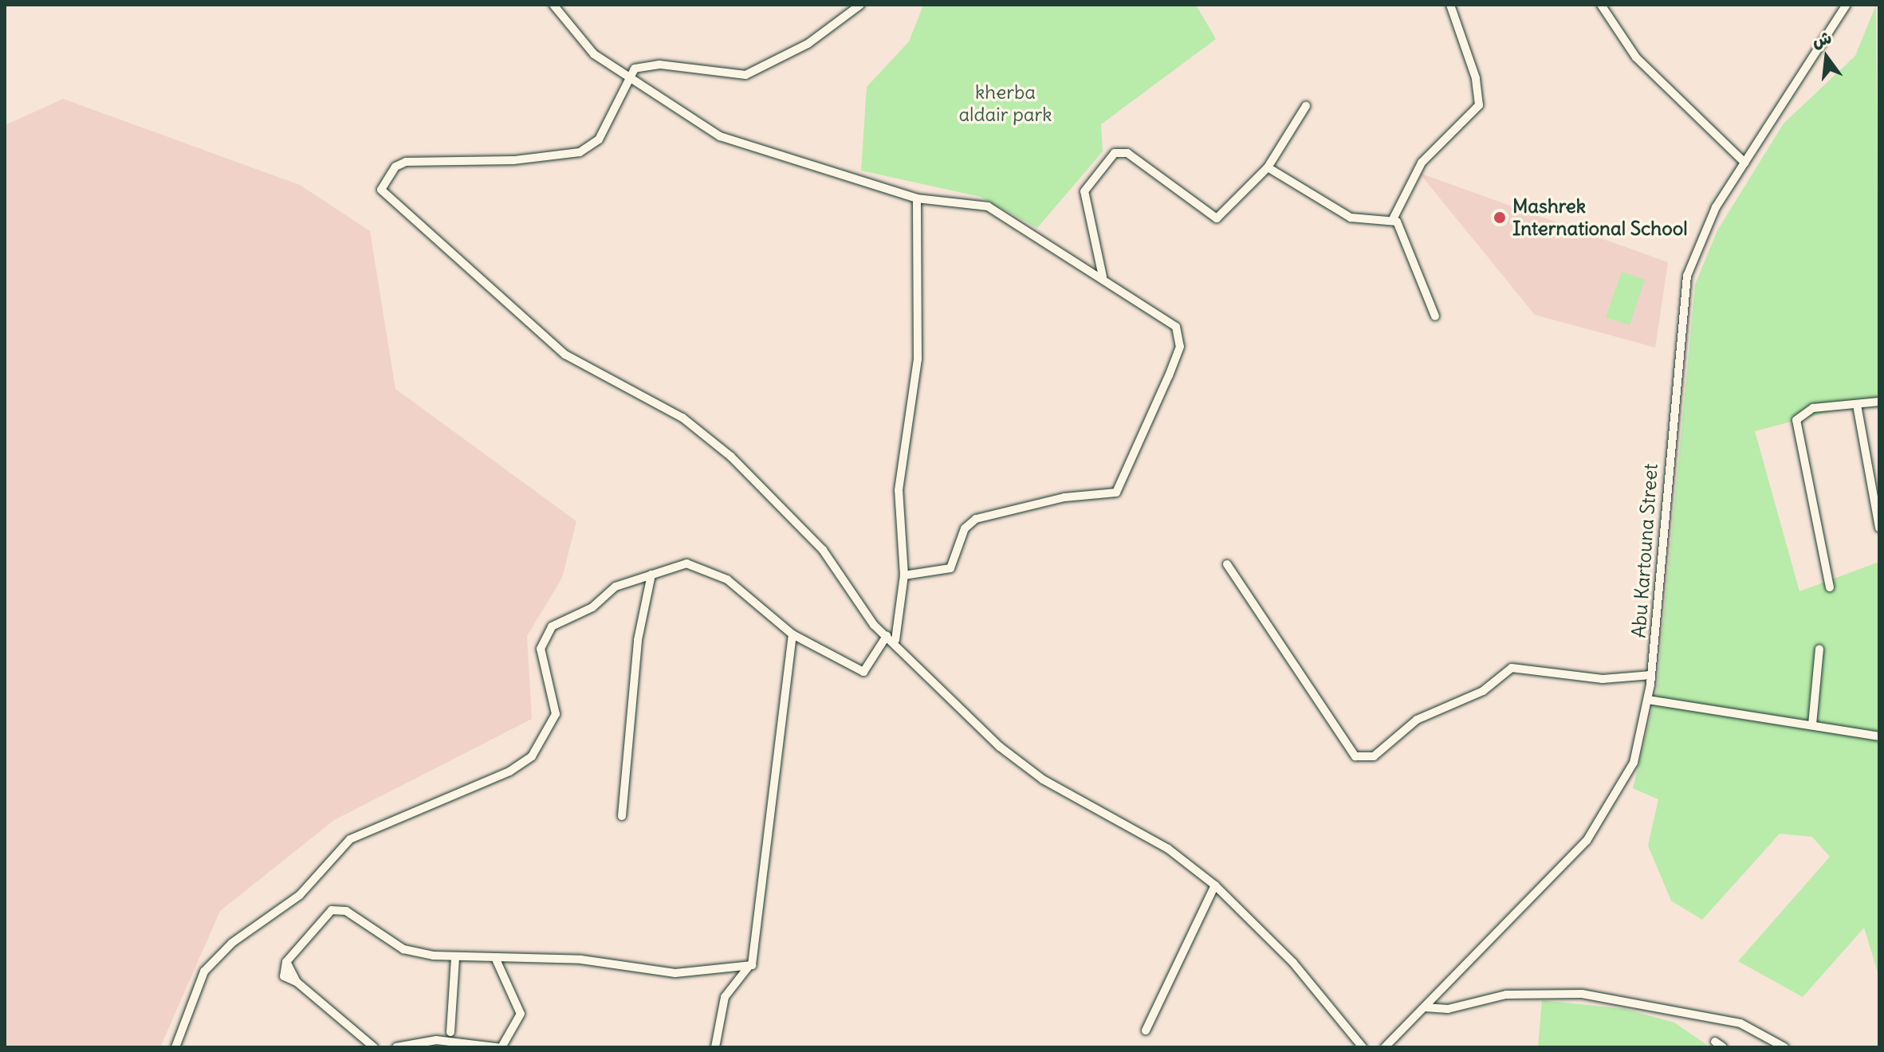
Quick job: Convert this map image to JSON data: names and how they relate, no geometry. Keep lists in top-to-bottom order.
{
  "streets": {
    "street": ["Abu Kartouna Street"]
  },
  "parks": ["kherba aldair park"],
  "places": ["Mashrek International School"],
  "north": "top"
}
